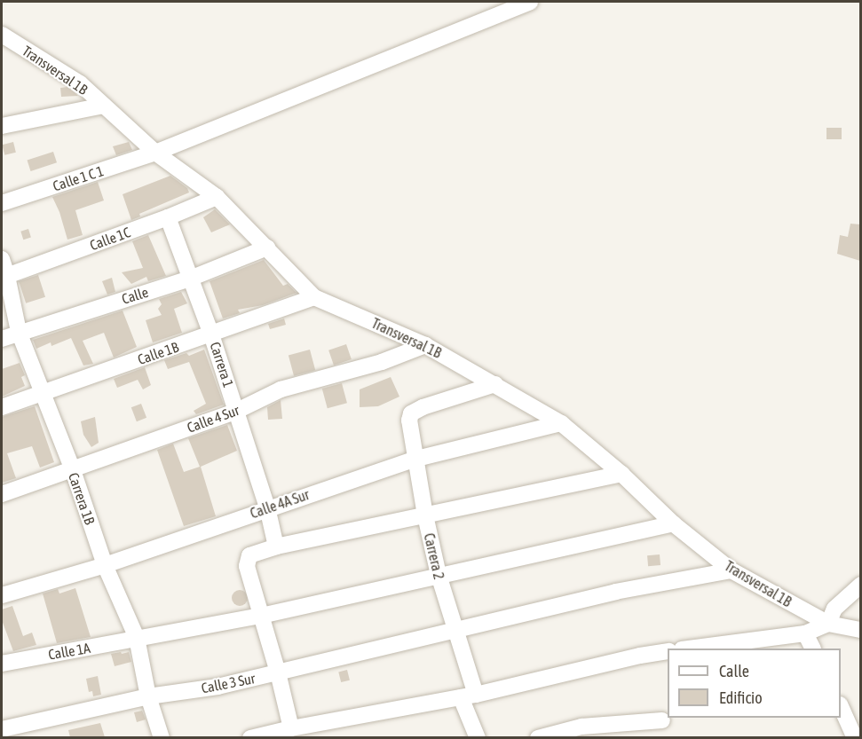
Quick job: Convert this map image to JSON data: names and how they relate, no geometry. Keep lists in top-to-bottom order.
{
  "streets": {
    "street": [
      "Transversal 1B",
      "Calle 1 C 1",
      "Calle 1C",
      "Calle",
      "Calle 1B",
      "Carrera 1",
      "Calle 4 Sur",
      "Carrera 1B",
      "Calle 4A Sur",
      "Carrera 2",
      "Calle 1A",
      "Calle 3 Sur"
    ]
  },
  "crossings": [
    ["Transversal 1B", "Calle 1 C 1"],
    ["Transversal 1B", "Calle 1C"],
    ["Transversal 1B", "Calle"],
    ["Transversal 1B", "Calle 1B"],
    ["Transversal 1B", "Calle 4 Sur"],
    ["Transversal 1B", "Calle 4A Sur"],
    ["Transversal 1B", "Carrera 2"],
    ["Transversal 1B", "Calle 1A"],
    ["Transversal 1B", "Calle 3 Sur"],
    ["Calle 1C", "Carrera 1"],
    ["Calle 1C", "Carrera 1B"],
    ["Calle", "Carrera 1"],
    ["Calle", "Carrera 1B"],
    ["Calle 1B", "Carrera 1"],
    ["Calle 1B", "Carrera 1B"],
    ["Carrera 1", "Calle 4 Sur"],
    ["Carrera 1", "Calle 4A Sur"],
    ["Calle 4 Sur", "Carrera 1B"],
    ["Carrera 1B", "Calle 4A Sur"],
    ["Carrera 1B", "Calle 1A"],
    ["Carrera 1B", "Calle 3 Sur"],
    ["Calle 4A Sur", "Carrera 2"],
    ["Carrera 2", "Calle 1A"],
    ["Carrera 2", "Calle 3 Sur"]
  ],
  "legend": ["Calle", "Edificio"]
}
